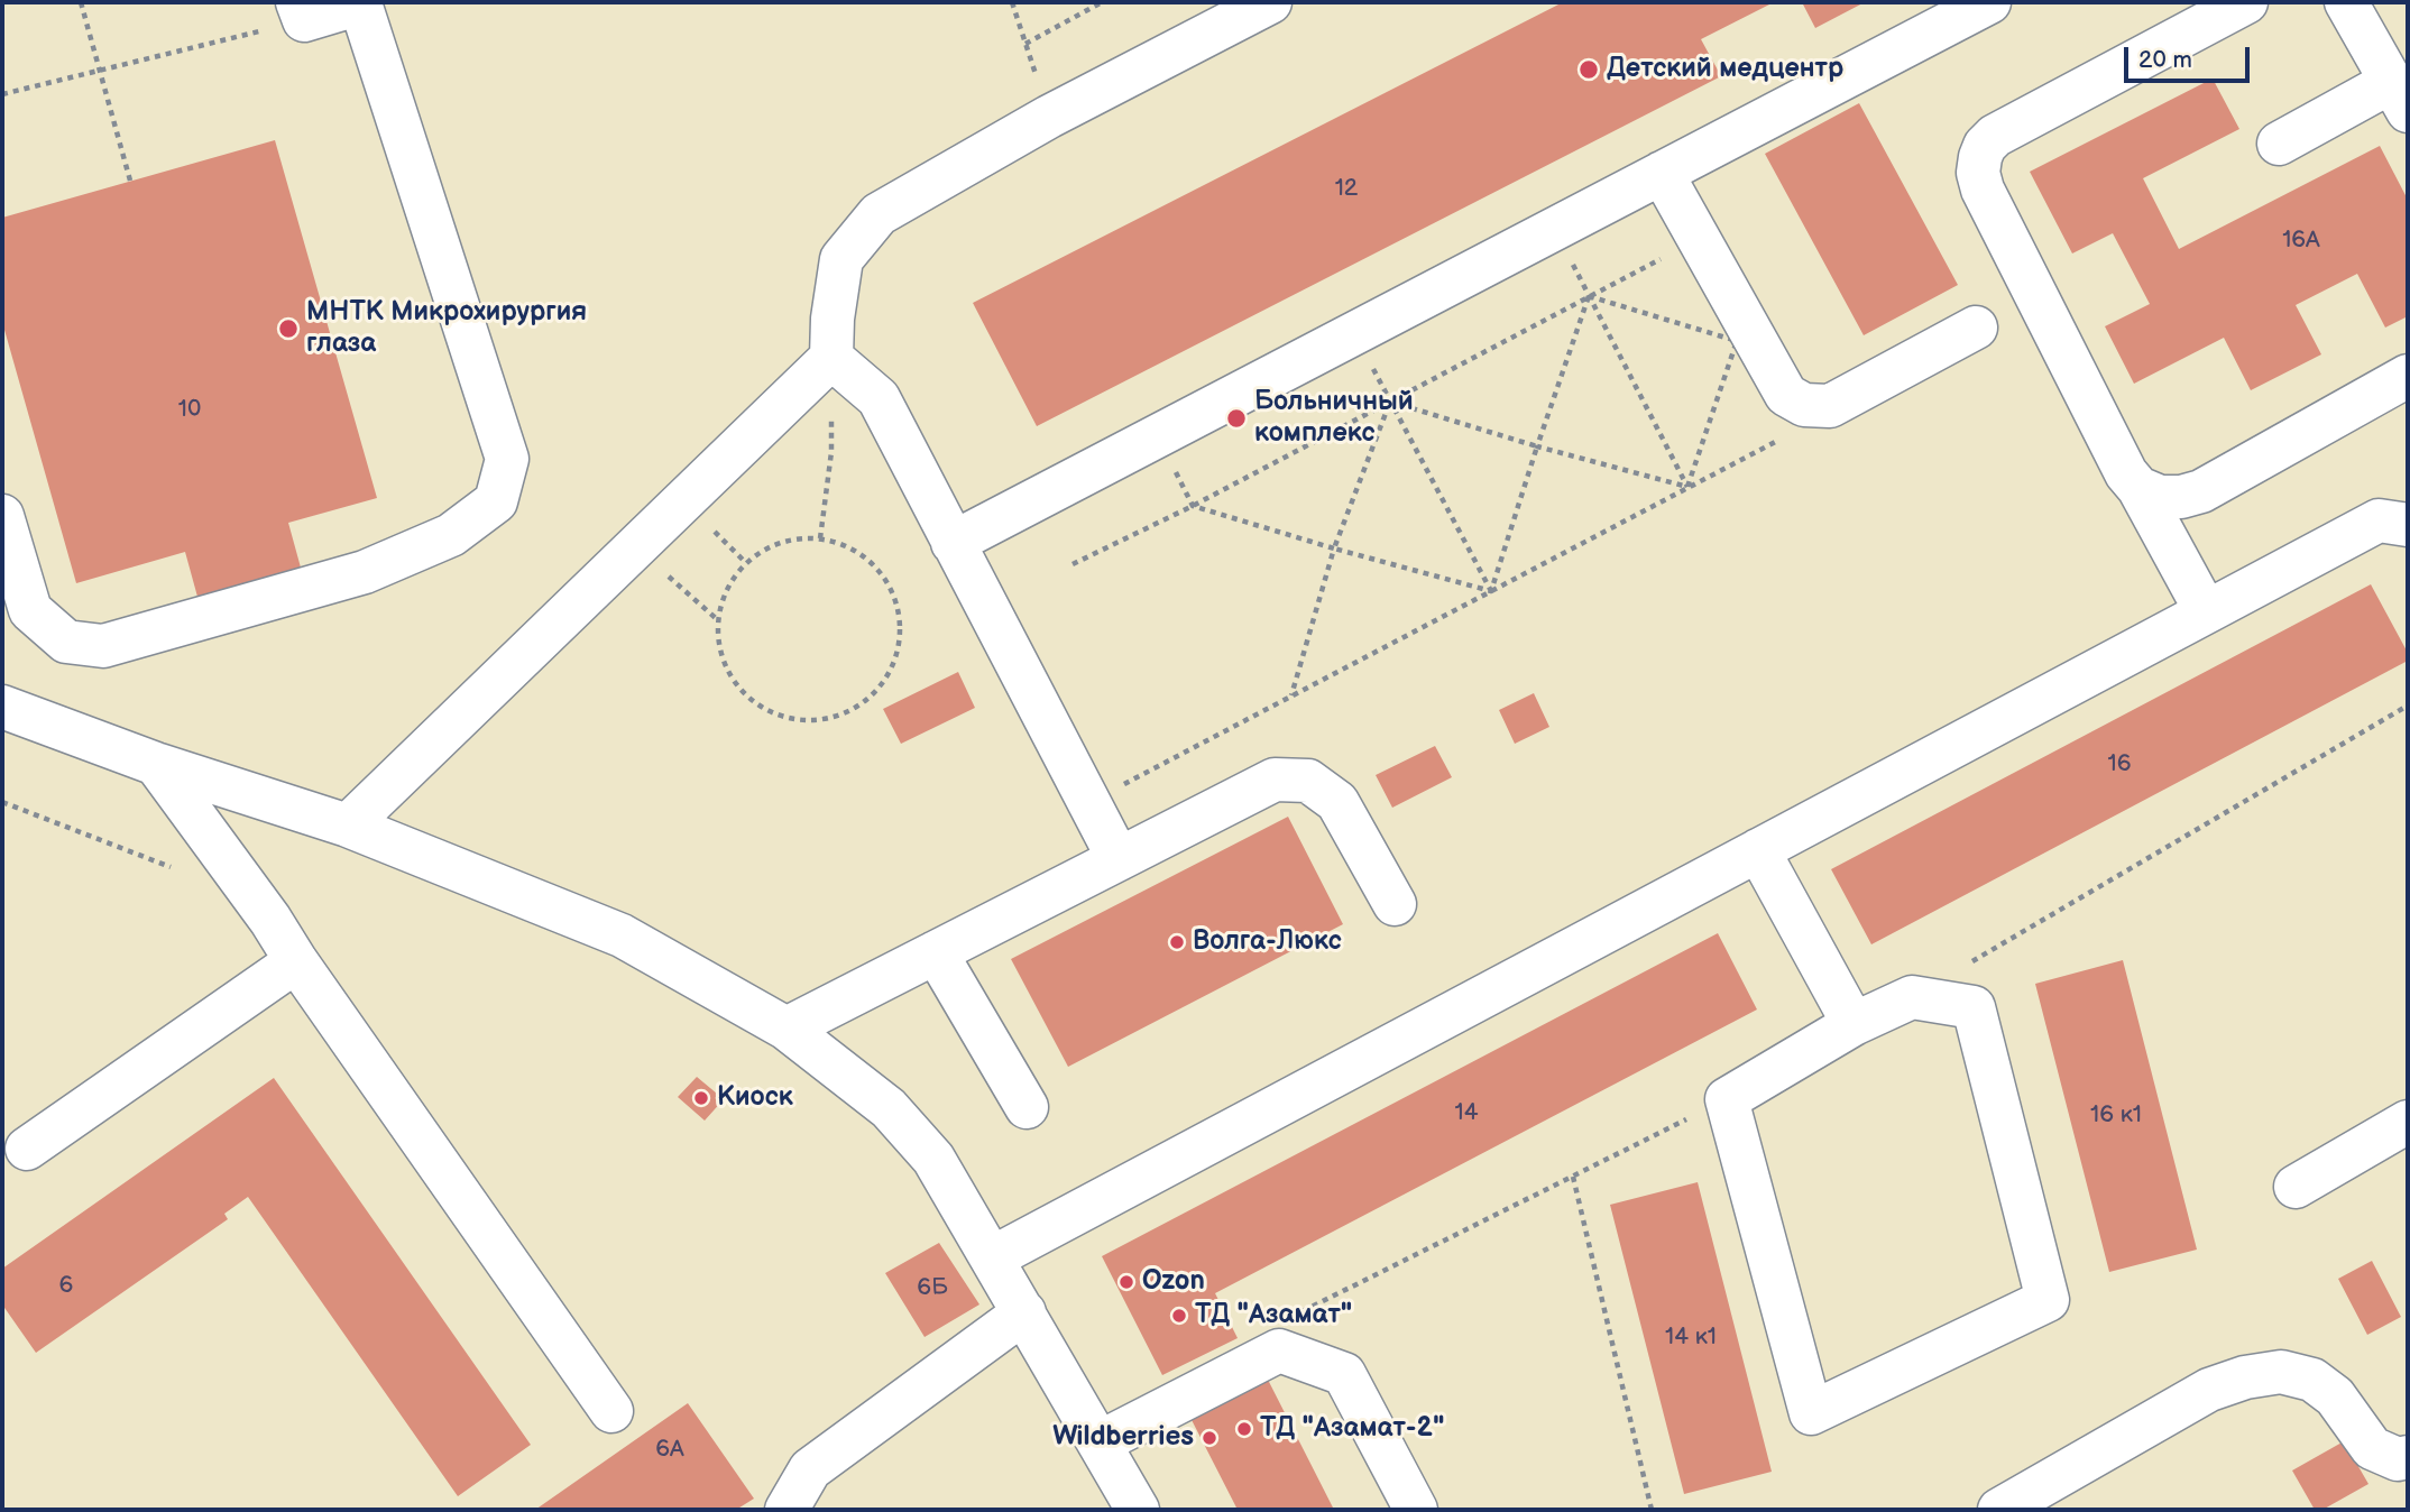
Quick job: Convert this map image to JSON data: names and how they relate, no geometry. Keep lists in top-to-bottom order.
{
  "places": [
    "Детский медцентр",
    "МНТК Микрохирургия глаза",
    "Больничный комплекс",
    "Волга-Люкс",
    "Киоск",
    "Ozon",
    "ТД \"Азамат\"",
    "ТД \"Азамат-2\"",
    "Wildberries"
  ],
  "house_numbers": [
    "12",
    "16А",
    "10",
    "16",
    "14",
    "16 к1",
    "6",
    "6Б",
    "14 к1",
    "6А"
  ],
  "scale_bar": "20 m"
}
